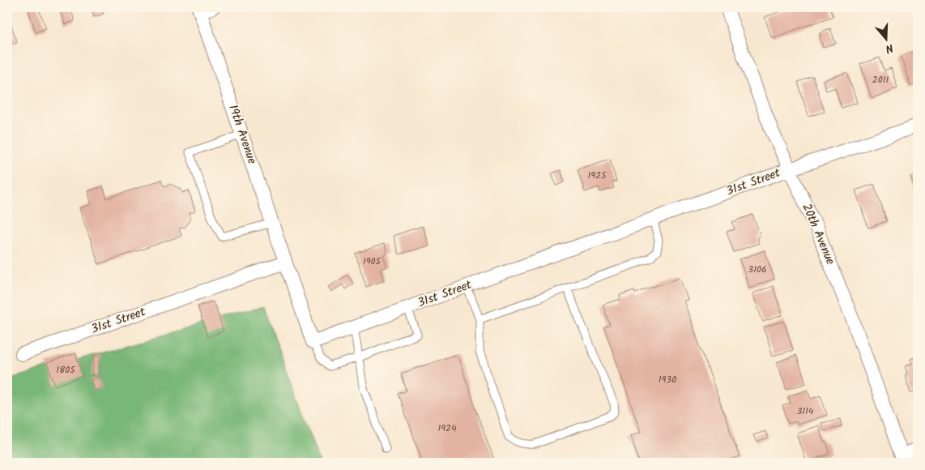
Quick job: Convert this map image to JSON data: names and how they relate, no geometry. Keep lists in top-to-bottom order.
{
  "streets": {
    "street": ["19th Avenue", "31st Street", "20th Avenue"]
  },
  "crossings": [
    ["19th Avenue", "31st Street"],
    ["31st Street", "20th Avenue"]
  ],
  "house_numbers": [
    "2011",
    "1925",
    "1905",
    "3106",
    "1805",
    "1930",
    "3114",
    "1924"
  ],
  "north": "bottom"
}
